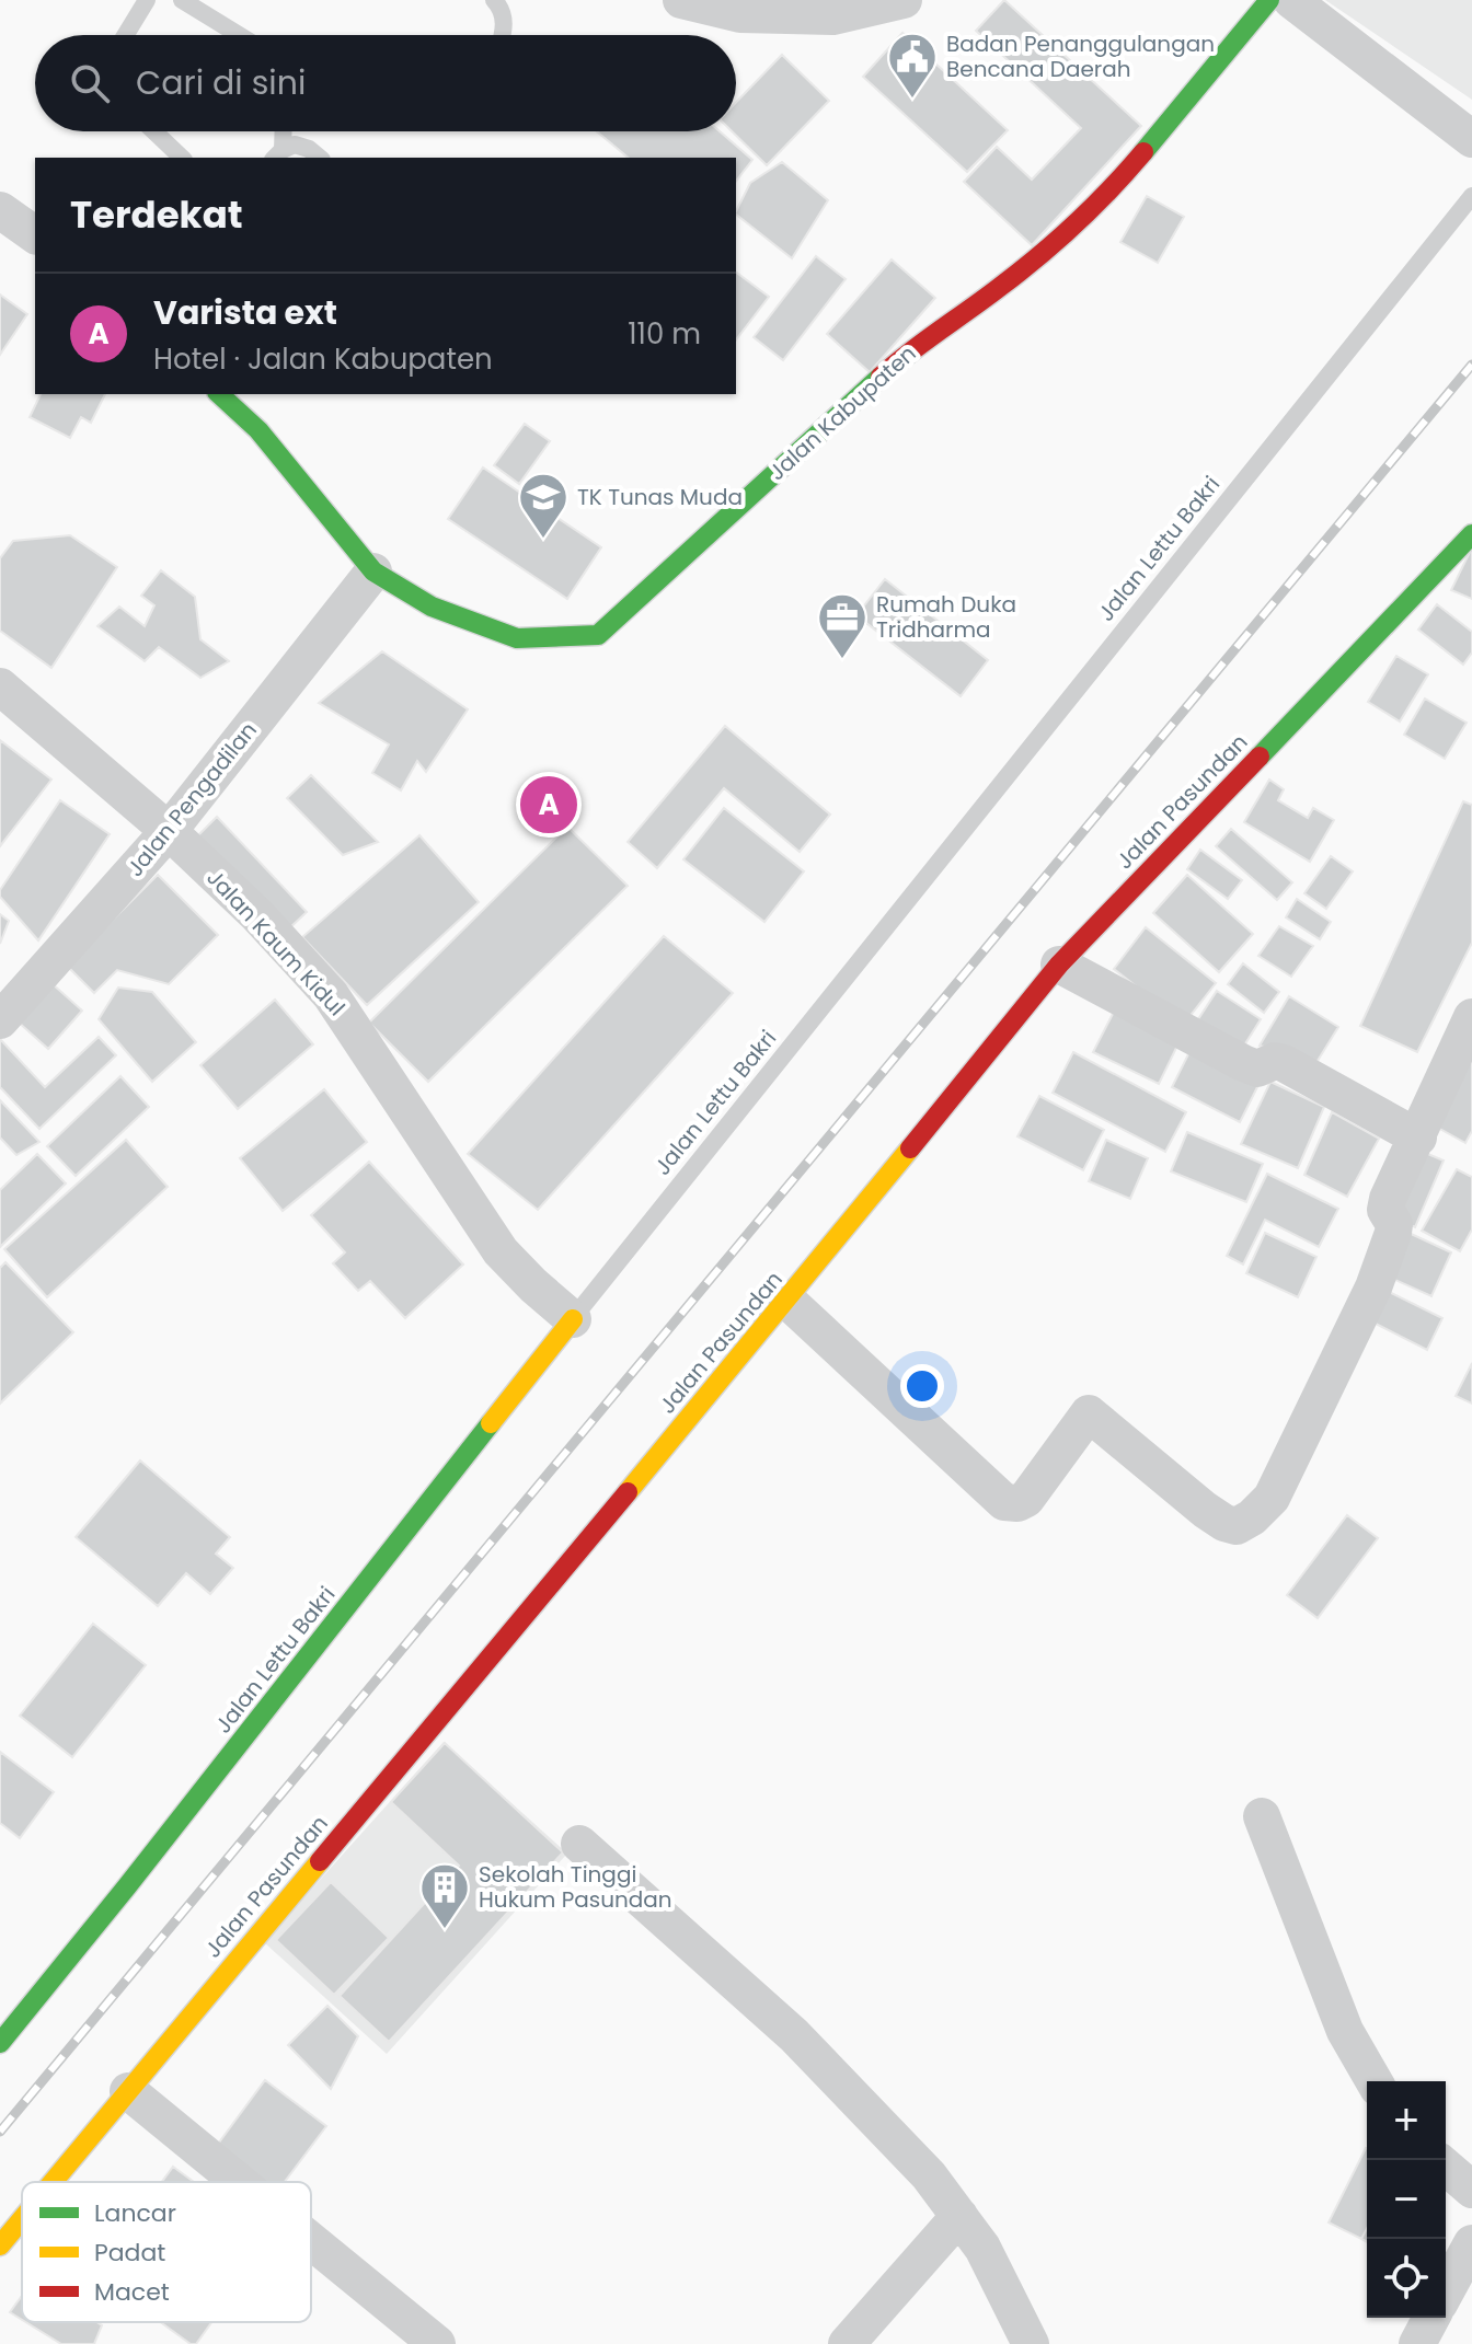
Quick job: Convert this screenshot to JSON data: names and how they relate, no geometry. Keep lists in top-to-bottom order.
{
  "streets": {
    "street": [
      "Jalan Kabupaten",
      "Jalan Lettu Bakri",
      "Jalan Pengadilan",
      "Jalan Pasundan",
      "Jalan Kaum Kidul"
    ]
  },
  "crossings": [
    ["Jalan Kabupaten", "Jalan Pengadilan"],
    ["Jalan Lettu Bakri", "Jalan Kaum Kidul"],
    ["Jalan Pengadilan", "Jalan Kaum Kidul"]
  ],
  "places": {
    "public building": ["Badan Penanggulangan Bencana Daerah"],
    "school or university": ["TK Tunas Muda"],
    "office": ["Rumah Duka Tridharma"],
    "building": ["Sekolah Tinggi Hukum Pasundan"]
  },
  "legend": ["Lancar", "Padat", "Macet"],
  "page": {
    "search": "Cari di sini",
    "heading": "Terdekat",
    "list": [
      {
        "mark": "A",
        "name": "Varista ext",
        "note": "Hotel · Jalan Kabupaten",
        "value": "110 m"
      }
    ],
    "pins": "A",
    "map_buttons": ["+", "−"]
  }
}
